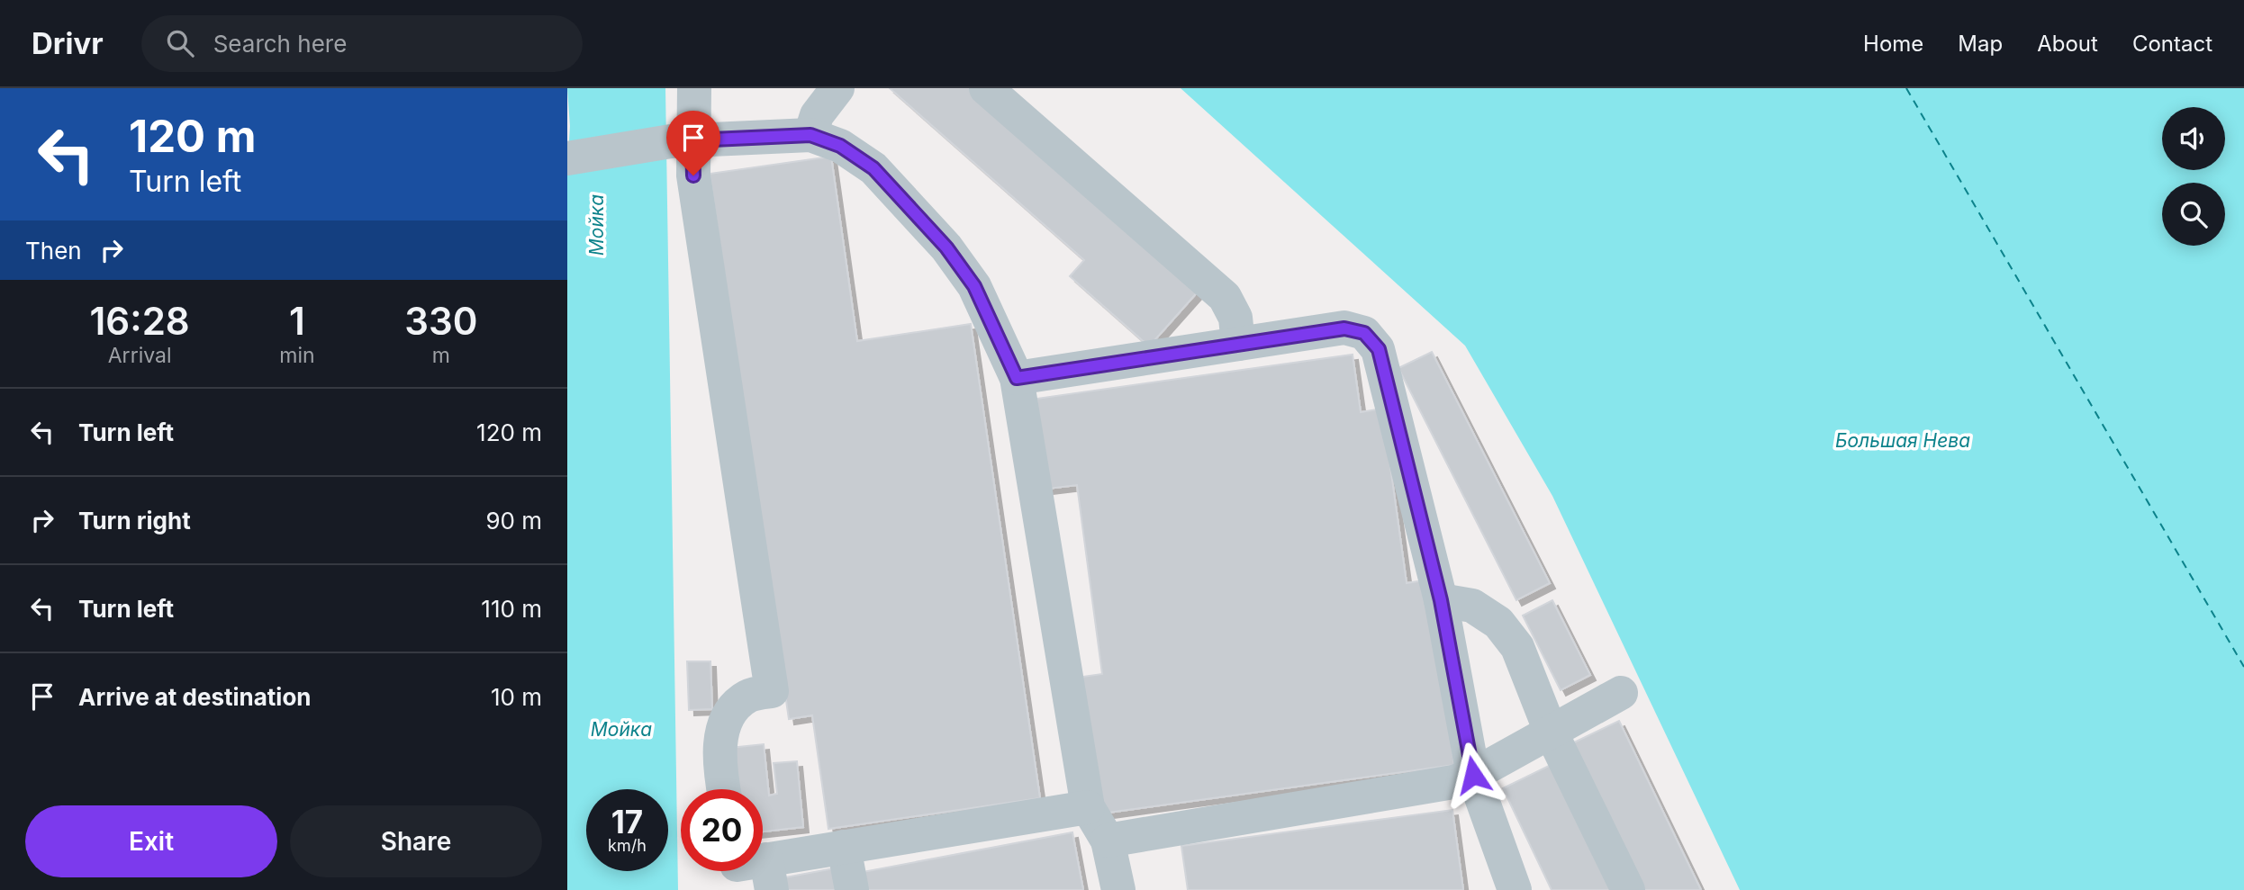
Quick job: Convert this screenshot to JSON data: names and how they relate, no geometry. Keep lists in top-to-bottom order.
{
  "water": ["Мойка", "Большая Нева"],
  "page": {
    "header": "Drivr",
    "search": "Search here",
    "nav": [
      "Home",
      "Map",
      "About",
      "Contact"
    ],
    "turn": ["120 m", "Turn left"],
    "then": "Then",
    "eta": [
      "16:28",
      "Arrival",
      "1",
      "min",
      "330",
      "m"
    ],
    "list": [
      {
        "name": "Turn left",
        "value": "120 m"
      },
      {
        "name": "Turn right",
        "value": "90 m"
      },
      {
        "name": "Turn left",
        "value": "110 m"
      },
      {
        "name": "Arrive at destination",
        "value": "10 m"
      }
    ],
    "speed": "17 km/h",
    "limit": "20",
    "buttons": ["Exit", "Share"]
  }
}
